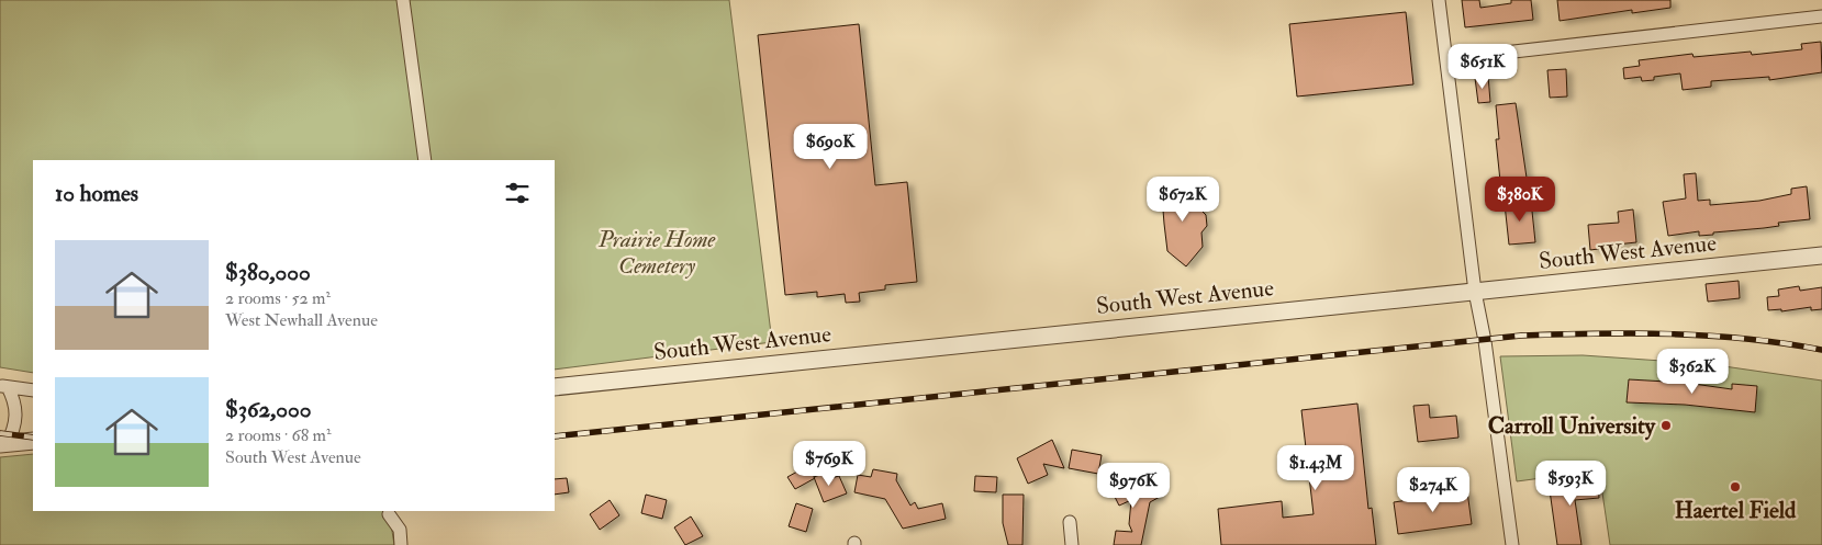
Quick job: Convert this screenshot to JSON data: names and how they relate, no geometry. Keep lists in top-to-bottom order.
{
  "streets": {
    "street": ["South West Avenue"]
  },
  "parks": ["Prairie Home Cemetery"],
  "places": ["Carroll University", "Haertel Field"],
  "page": {
    "price": [
      "$651K",
      "$690K",
      "$672K",
      "$380K",
      "$362K",
      "$769K",
      "$1.43M",
      "$593K",
      "$976K",
      "$274K"
    ],
    "heading": "10 homes",
    "list": [
      {
        "name": "$380,000",
        "note": "2 rooms · 52 m² · West Newhall Avenue"
      },
      {
        "name": "$362,000",
        "note": "2 rooms · 68 m² · South West Avenue"
      }
    ]
  }
}
